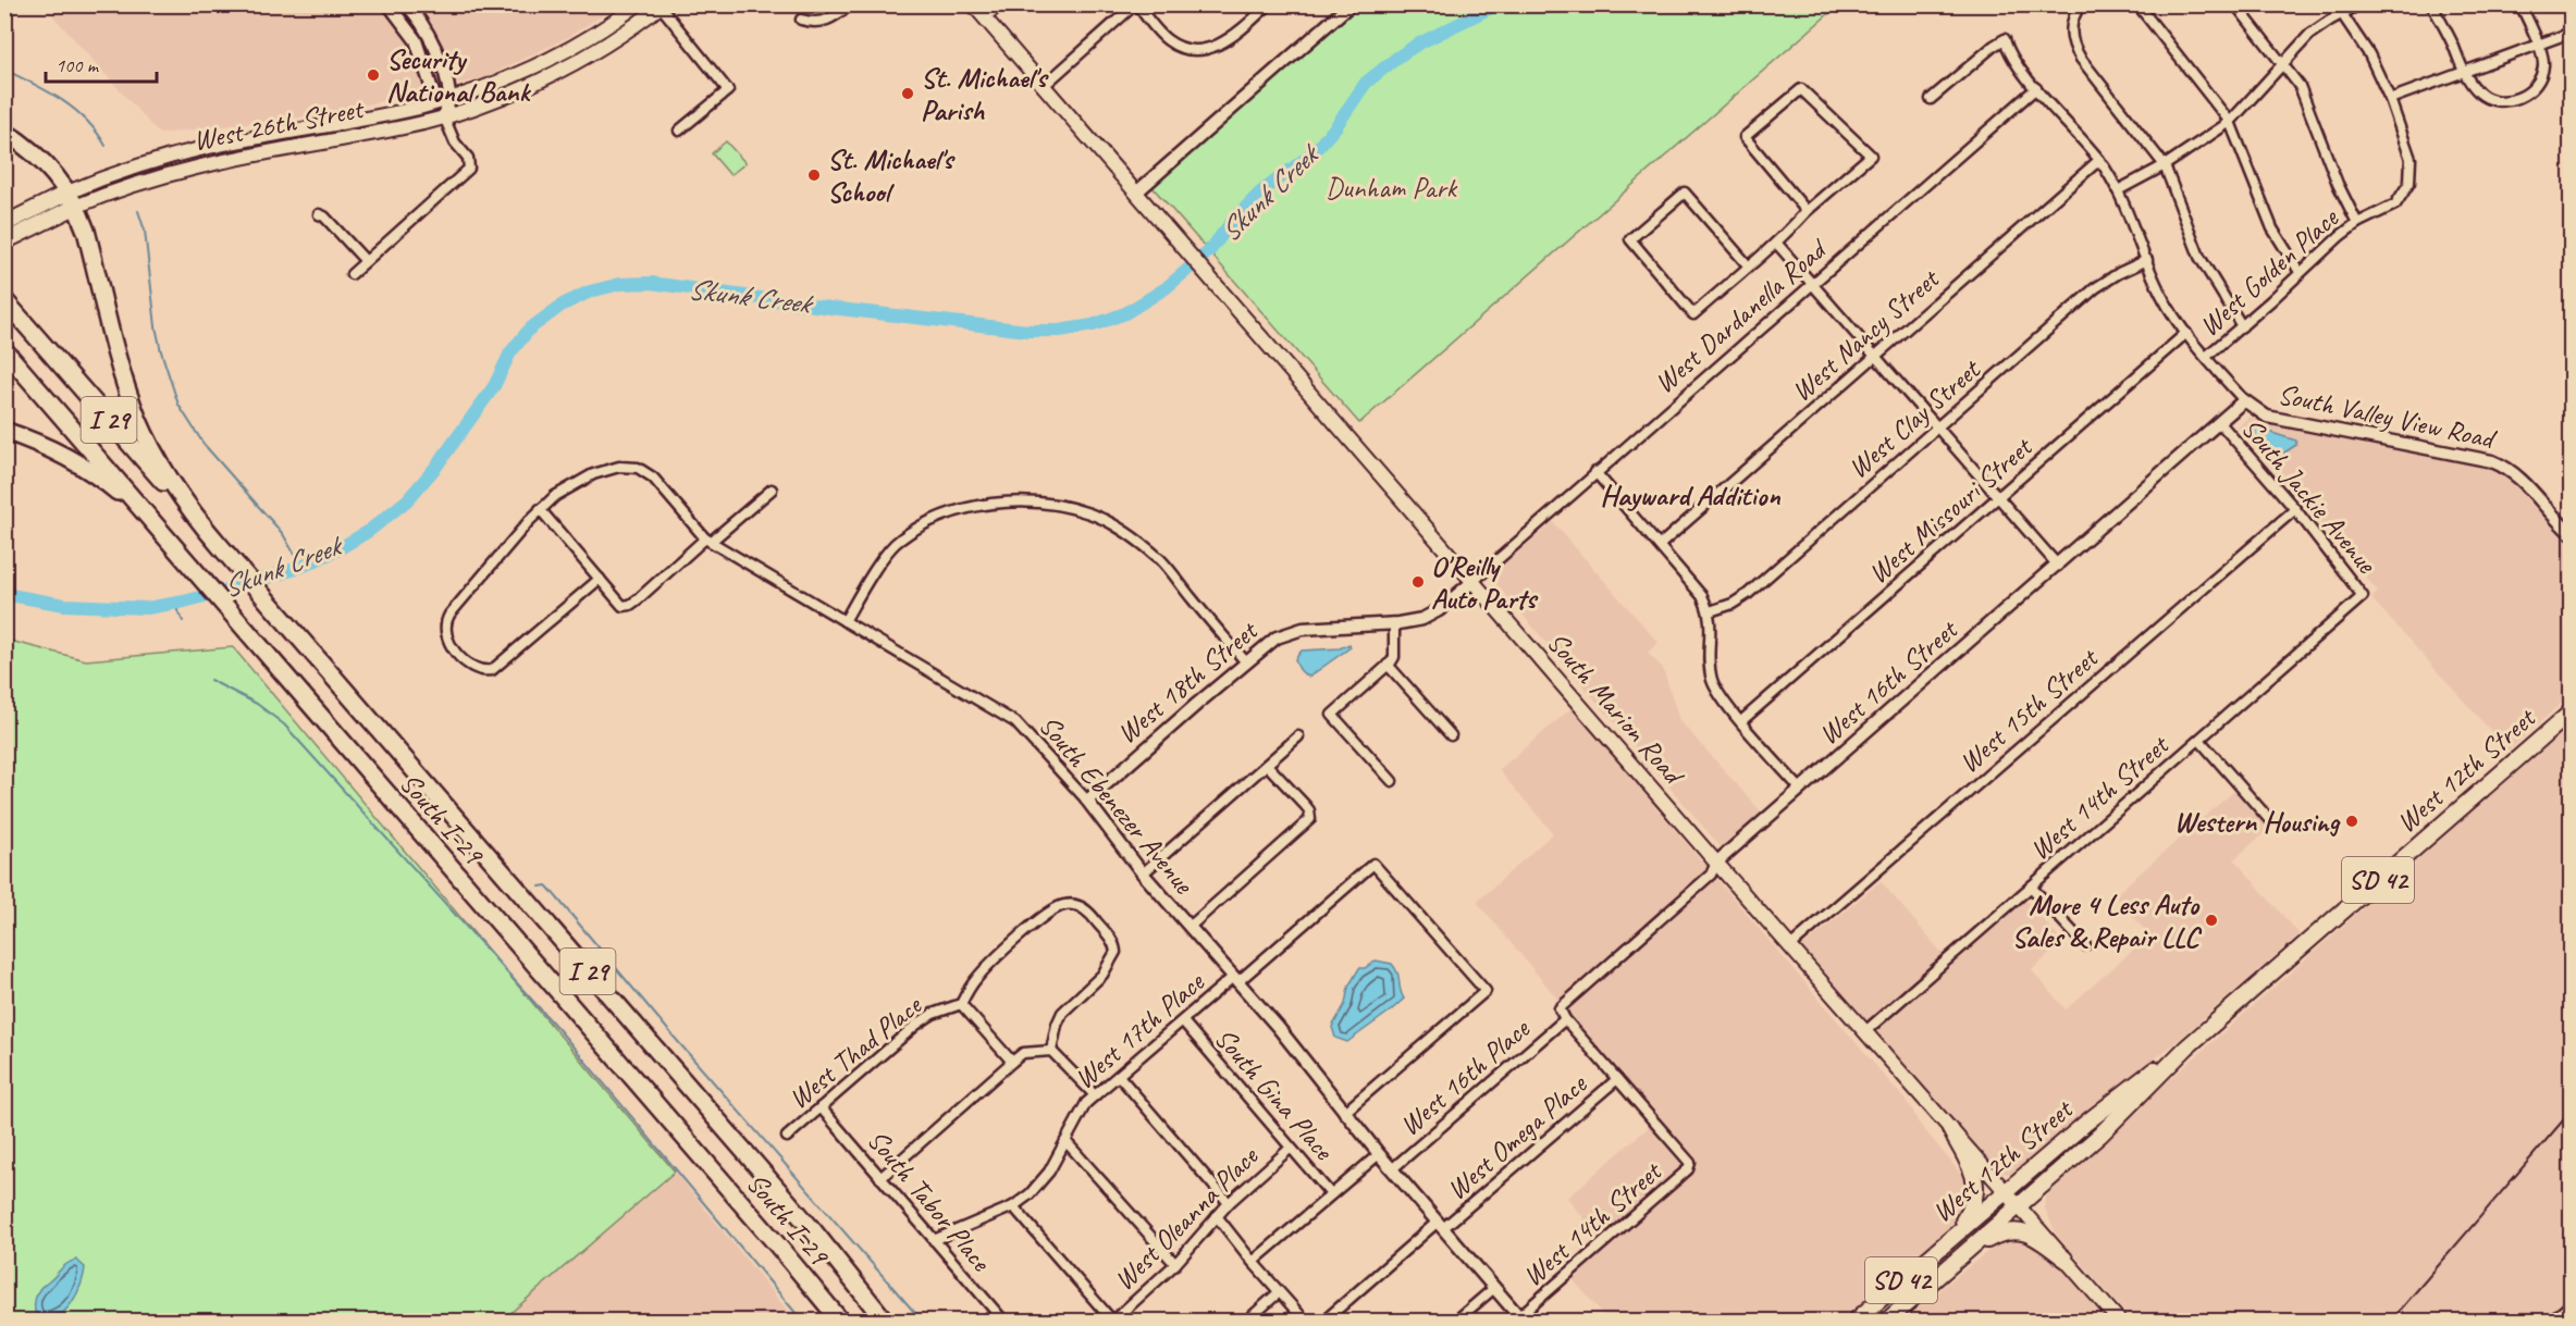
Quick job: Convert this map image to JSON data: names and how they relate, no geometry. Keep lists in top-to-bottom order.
{
  "streets": {
    "highway": ["I 29", "South I-29"],
    "main road": [
      "West 26th Street",
      "South Marion Road",
      "West 12th Street",
      "SD 42"
    ],
    "street": [
      "West Golden Place",
      "West Dardanella Road",
      "West Nancy Street",
      "South Valley View Road",
      "West Clay Street",
      "South Jackie Avenue",
      "West Missouri Street",
      "West 18th Street",
      "West 16th Street",
      "West 15th Street",
      "West 14th Street",
      "South Ebenezer Avenue",
      "West 17th Place",
      "West Thad Place",
      "West 16th Place",
      "South Gina Place",
      "West Omega Place",
      "South Tabor Place",
      "West Oleanna Place"
    ]
  },
  "crossings": [
    ["West Dardanella Road", "West 18th Street"],
    ["West Dardanella Road", "South Marion Road"],
    ["South Valley View Road", "West 16th Street"],
    ["South Jackie Avenue", "West 16th Street"],
    ["South Jackie Avenue", "West 15th Street"],
    ["South Jackie Avenue", "West 14th Street"],
    ["West 18th Street", "South Marion Road"],
    ["West 18th Street", "South Ebenezer Avenue"],
    ["West 16th Street", "South Marion Road"],
    ["West 16th Street", "West 16th Place"],
    ["South Marion Road", "West 15th Street"],
    ["South Marion Road", "West 12th Street"],
    ["South Marion Road", "West 14th Street"],
    ["West 14th Street", "South Ebenezer Avenue"],
    ["West 14th Street", "West Omega Place"],
    ["South Ebenezer Avenue", "West 17th Place"],
    ["South Ebenezer Avenue", "West 16th Place"],
    ["South Ebenezer Avenue", "West Omega Place"],
    ["West 17th Place", "South Gina Place"],
    ["West 17th Place", "South Tabor Place"],
    ["West Thad Place", "South Tabor Place"],
    ["South Gina Place", "West Oleanna Place"]
  ],
  "districts": ["Hayward Addition"],
  "water": ["Skunk Creek"],
  "parks": ["Dunham Park"],
  "places": [
    "Security National Bank",
    "St. Michael's Parish",
    "St. Michael's School",
    "O'Reilly Auto Parts",
    "Western Housing",
    "More 4 Less Auto Sales & Repair LLC"
  ],
  "scale_bar": "100 m"
}
